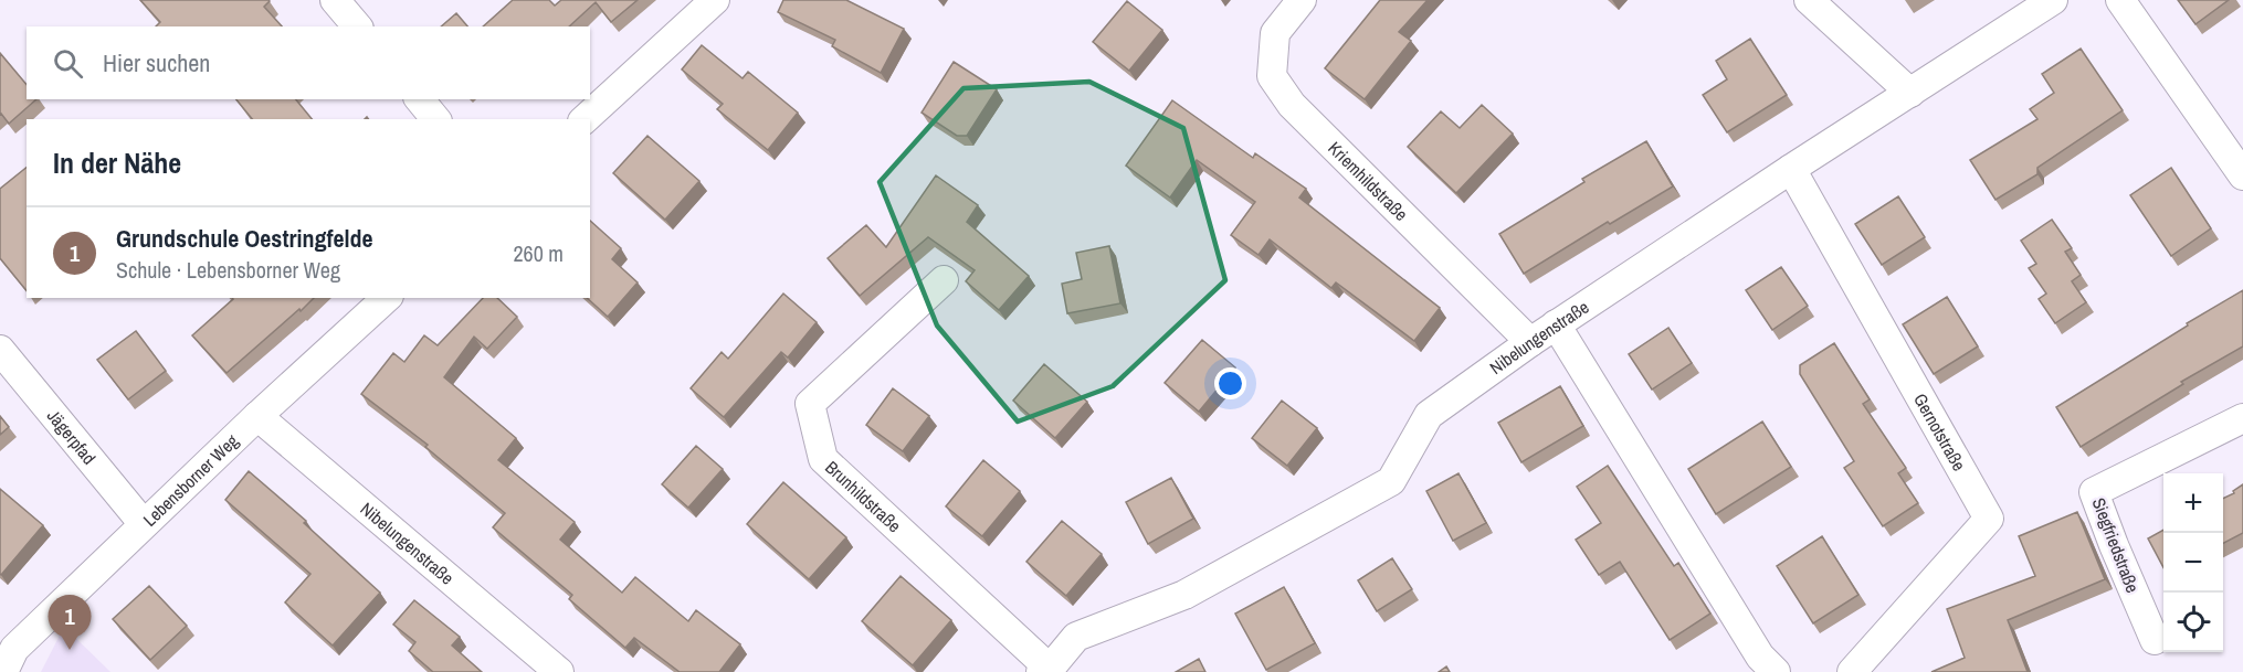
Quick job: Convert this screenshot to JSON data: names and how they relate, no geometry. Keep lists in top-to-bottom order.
{
  "streets": {
    "street": [
      "Kriemhildstraße",
      "Nibelungenstraße",
      "Gernotstraße",
      "Jägerpfad",
      "Lebensborner Weg",
      "Brunhildstraße",
      "Siegfriedstraße"
    ]
  },
  "crossings": [
    ["Kriemhildstraße", "Nibelungenstraße"],
    ["Nibelungenstraße", "Gernotstraße"],
    ["Nibelungenstraße", "Lebensborner Weg"],
    ["Nibelungenstraße", "Brunhildstraße"],
    ["Jägerpfad", "Lebensborner Weg"]
  ],
  "page": {
    "search": "Hier suchen",
    "heading": "In der Nähe",
    "list": [
      {
        "mark": "1",
        "name": "Grundschule Oestringfelde",
        "note": "Schule · Lebensborner Weg",
        "value": "260 m"
      }
    ],
    "map_buttons": ["+", "−"],
    "pins": "1"
  }
}
